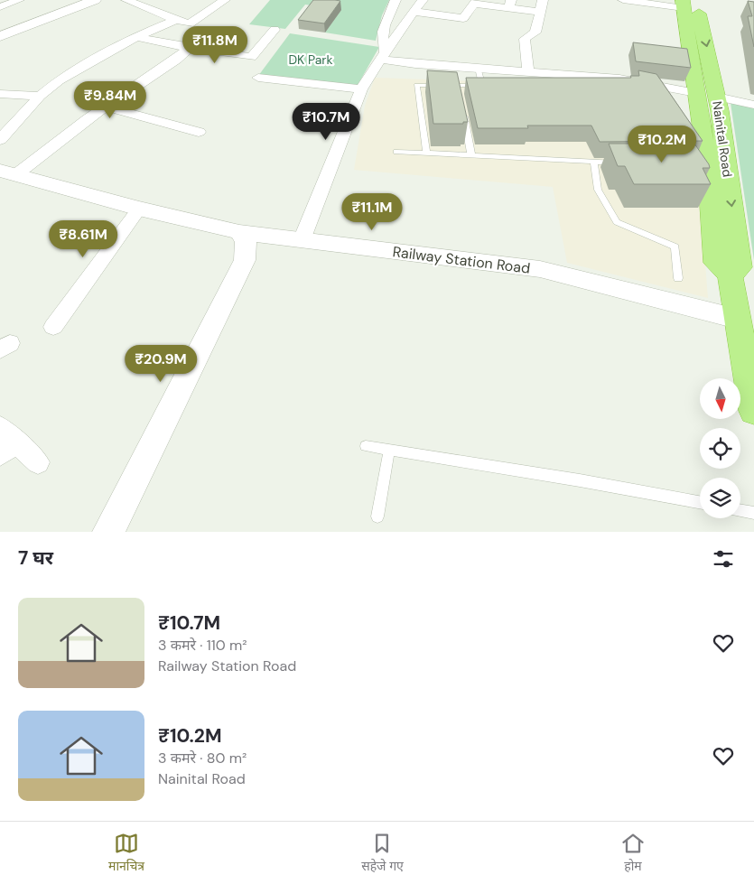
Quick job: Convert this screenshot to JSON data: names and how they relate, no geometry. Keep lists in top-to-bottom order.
{
  "streets": {
    "highway": ["Nainital Road"],
    "street": ["Railway Station Road"]
  },
  "parks": ["DK Park"],
  "north": "bottom",
  "page": {
    "price": [
      "₹11.8M",
      "₹9.84M",
      "₹10.7M",
      "₹10.2M",
      "₹11.1M",
      "₹8.61M",
      "₹20.9M"
    ],
    "heading": "7 घर",
    "list": [
      {
        "name": "₹10.7M",
        "note": "3 कमरे · 110 m² · Railway Station Road"
      },
      {
        "name": "₹10.2M",
        "note": "3 कमरे · 80 m² · Nainital Road"
      }
    ],
    "tabs": ["मानचित्र", "सहेजे गए", "होम"]
  }
}
